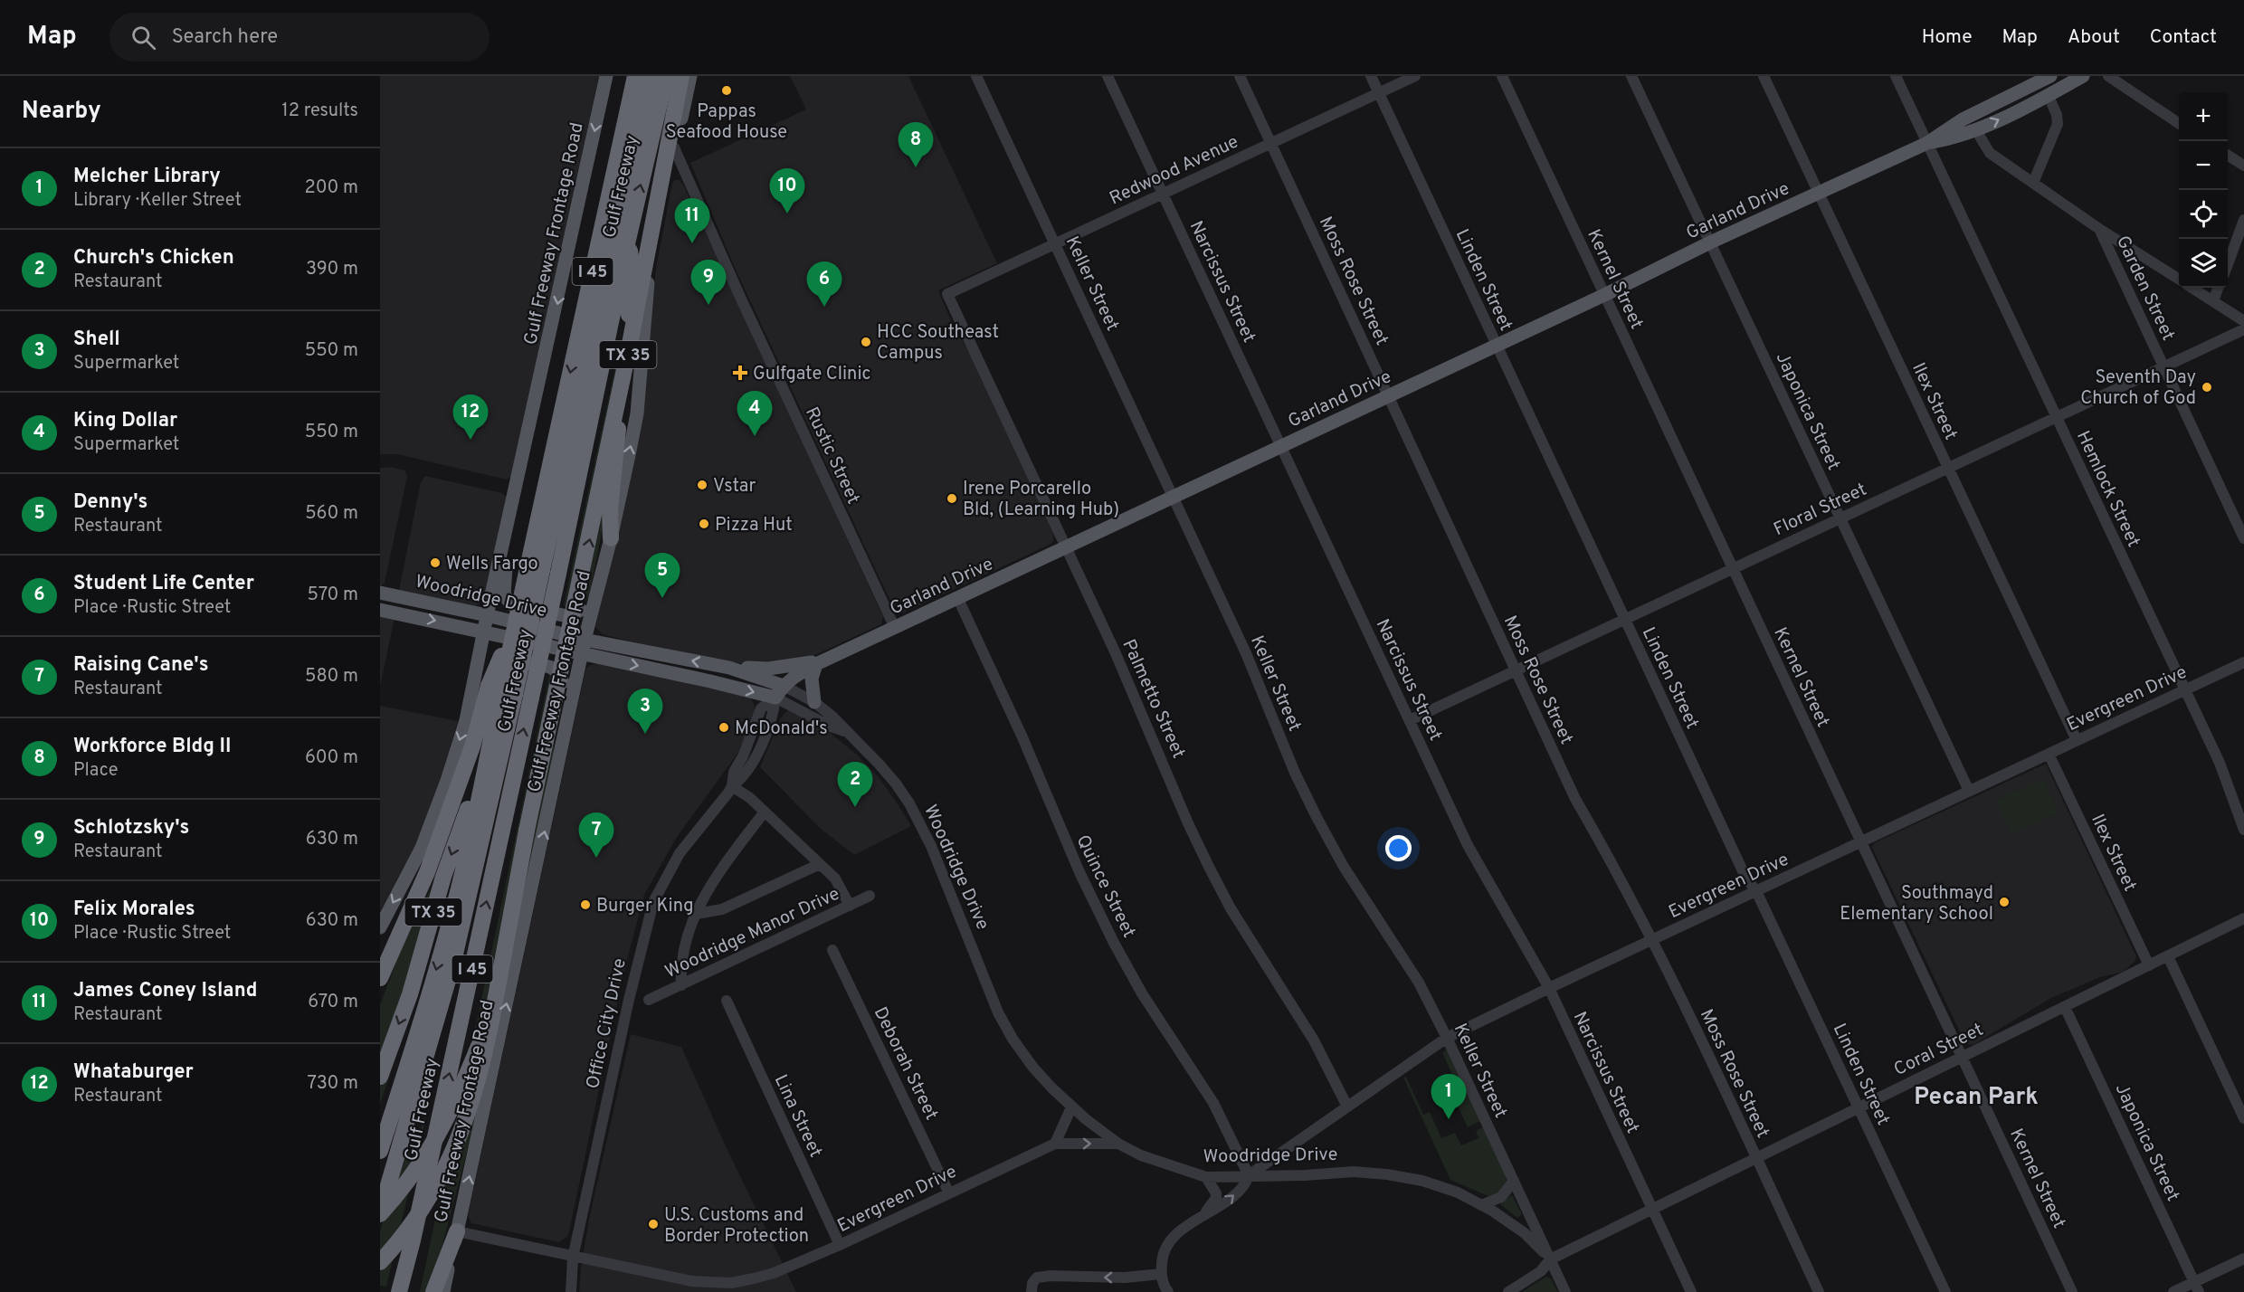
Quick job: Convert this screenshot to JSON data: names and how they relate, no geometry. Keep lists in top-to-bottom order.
{
  "streets": {
    "highway": ["Gulf Freeway", "I 45", "TX 35"],
    "main road": ["Garland Drive", "Gulf Freeway Frontage Road", "Woodridge Drive"],
    "street": [
      "Redwood Avenue",
      "Kernel Street",
      "Linden Street",
      "Moss Rose Street",
      "Narcissus Street",
      "Keller Street",
      "Garden Street",
      "Ilex Street",
      "Japonica Street",
      "Rustic Street",
      "Hemlock Street",
      "Floral Street",
      "Evergreen Drive",
      "Palmetto Street",
      "Quince Street",
      "Woodridge Manor Drive",
      "Office City Drive",
      "Coral Street",
      "Deborah Street",
      "Lina Street"
    ]
  },
  "crossings": [
    ["Redwood Avenue", "Linden Street"],
    ["Redwood Avenue", "Moss Rose Street"],
    ["Redwood Avenue", "Narcissus Street"],
    ["Redwood Avenue", "Keller Street"],
    ["Redwood Avenue", "Palmetto Street"],
    ["Gulf Freeway", "Gulf Freeway Frontage Road"],
    ["Gulf Freeway", "TX 35"],
    ["Garland Drive", "Kernel Street"],
    ["Garland Drive", "Linden Street"],
    ["Garland Drive", "Moss Rose Street"],
    ["Garland Drive", "Narcissus Street"],
    ["Garland Drive", "Keller Street"],
    ["Garland Drive", "Ilex Street"],
    ["Garland Drive", "Japonica Street"],
    ["Garland Drive", "Rustic Street"],
    ["Garland Drive", "Hemlock Street"],
    ["Garland Drive", "Woodridge Drive"],
    ["Garland Drive", "Palmetto Street"],
    ["Garland Drive", "Quince Street"],
    ["Garland Drive", "Office City Drive"],
    ["Gulf Freeway Frontage Road", "TX 35"],
    ["Gulf Freeway Frontage Road", "Rustic Street"],
    ["Gulf Freeway Frontage Road", "Woodridge Drive"],
    ["Gulf Freeway Frontage Road", "Evergreen Drive"],
    ["Kernel Street", "Floral Street"],
    ["Kernel Street", "Evergreen Drive"],
    ["Kernel Street", "Coral Street"],
    ["Linden Street", "Floral Street"],
    ["Linden Street", "Evergreen Drive"],
    ["Linden Street", "Coral Street"],
    ["Moss Rose Street", "Floral Street"],
    ["Moss Rose Street", "Evergreen Drive"],
    ["Moss Rose Street", "Coral Street"],
    ["Narcissus Street", "Floral Street"],
    ["Narcissus Street", "Evergreen Drive"],
    ["Narcissus Street", "Coral Street"],
    ["Keller Street", "Woodridge Drive"],
    ["Keller Street", "Evergreen Drive"],
    ["Keller Street", "Coral Street"],
    ["Garden Street", "Floral Street"],
    ["Ilex Street", "Floral Street"],
    ["Ilex Street", "Evergreen Drive"],
    ["Ilex Street", "Coral Street"],
    ["Japonica Street", "Floral Street"],
    ["Japonica Street", "Evergreen Drive"],
    ["Japonica Street", "Coral Street"],
    ["Hemlock Street", "Floral Street"],
    ["Hemlock Street", "Evergreen Drive"],
    ["Woodridge Drive", "Evergreen Drive"],
    ["Woodridge Drive", "Quince Street"],
    ["Woodridge Drive", "Office City Drive"],
    ["Woodridge Drive", "Coral Street"],
    ["Evergreen Drive", "Palmetto Street"],
    ["Evergreen Drive", "Quince Street"],
    ["Evergreen Drive", "Office City Drive"],
    ["Evergreen Drive", "Deborah Street"],
    ["Evergreen Drive", "Lina Street"]
  ],
  "districts": ["Pecan Park"],
  "places": {
    "other": [
      "Pappas Seafood House",
      "HCC Southeast Campus",
      "Seventh Day Church of God",
      "Vstar",
      "Irene Porcarello Bld, (Learning Hub)",
      "Pizza Hut",
      "Wells Fargo",
      "McDonald's",
      "Southmayd Elementary School",
      "Burger King",
      "U.S. Customs and Border Protection"
    ],
    "health": ["Gulfgate Clinic"]
  },
  "page": {
    "header": "Map",
    "search": "Search here",
    "nav": [
      "Home",
      "Map",
      "About",
      "Contact"
    ],
    "heading": ["Nearby", "12 results"],
    "map_buttons": ["+", "−"],
    "pins": [
      "8",
      "10",
      "11",
      "9",
      "6",
      "4",
      "12",
      "5",
      "3",
      "2",
      "7",
      "1"
    ],
    "list": [
      {
        "mark": "1",
        "name": "Melcher Library",
        "note": "Library · Keller Street",
        "value": "200 m"
      },
      {
        "mark": "2",
        "name": "Church's Chicken",
        "note": "Restaurant",
        "value": "390 m"
      },
      {
        "mark": "3",
        "name": "Shell",
        "note": "Supermarket",
        "value": "550 m"
      },
      {
        "mark": "4",
        "name": "King Dollar",
        "note": "Supermarket",
        "value": "550 m"
      },
      {
        "mark": "5",
        "name": "Denny's",
        "note": "Restaurant",
        "value": "560 m"
      },
      {
        "mark": "6",
        "name": "Student Life Center",
        "note": "Place · Rustic Street",
        "value": "570 m"
      },
      {
        "mark": "7",
        "name": "Raising Cane's",
        "note": "Restaurant",
        "value": "580 m"
      },
      {
        "mark": "8",
        "name": "Workforce Bldg II",
        "note": "Place",
        "value": "600 m"
      },
      {
        "mark": "9",
        "name": "Schlotzsky's",
        "note": "Restaurant",
        "value": "630 m"
      },
      {
        "mark": "10",
        "name": "Felix Morales",
        "note": "Place · Rustic Street",
        "value": "630 m"
      },
      {
        "mark": "11",
        "name": "James Coney Island",
        "note": "Restaurant",
        "value": "670 m"
      },
      {
        "mark": "12",
        "name": "Whataburger",
        "note": "Restaurant",
        "value": "730 m"
      }
    ]
  }
}
